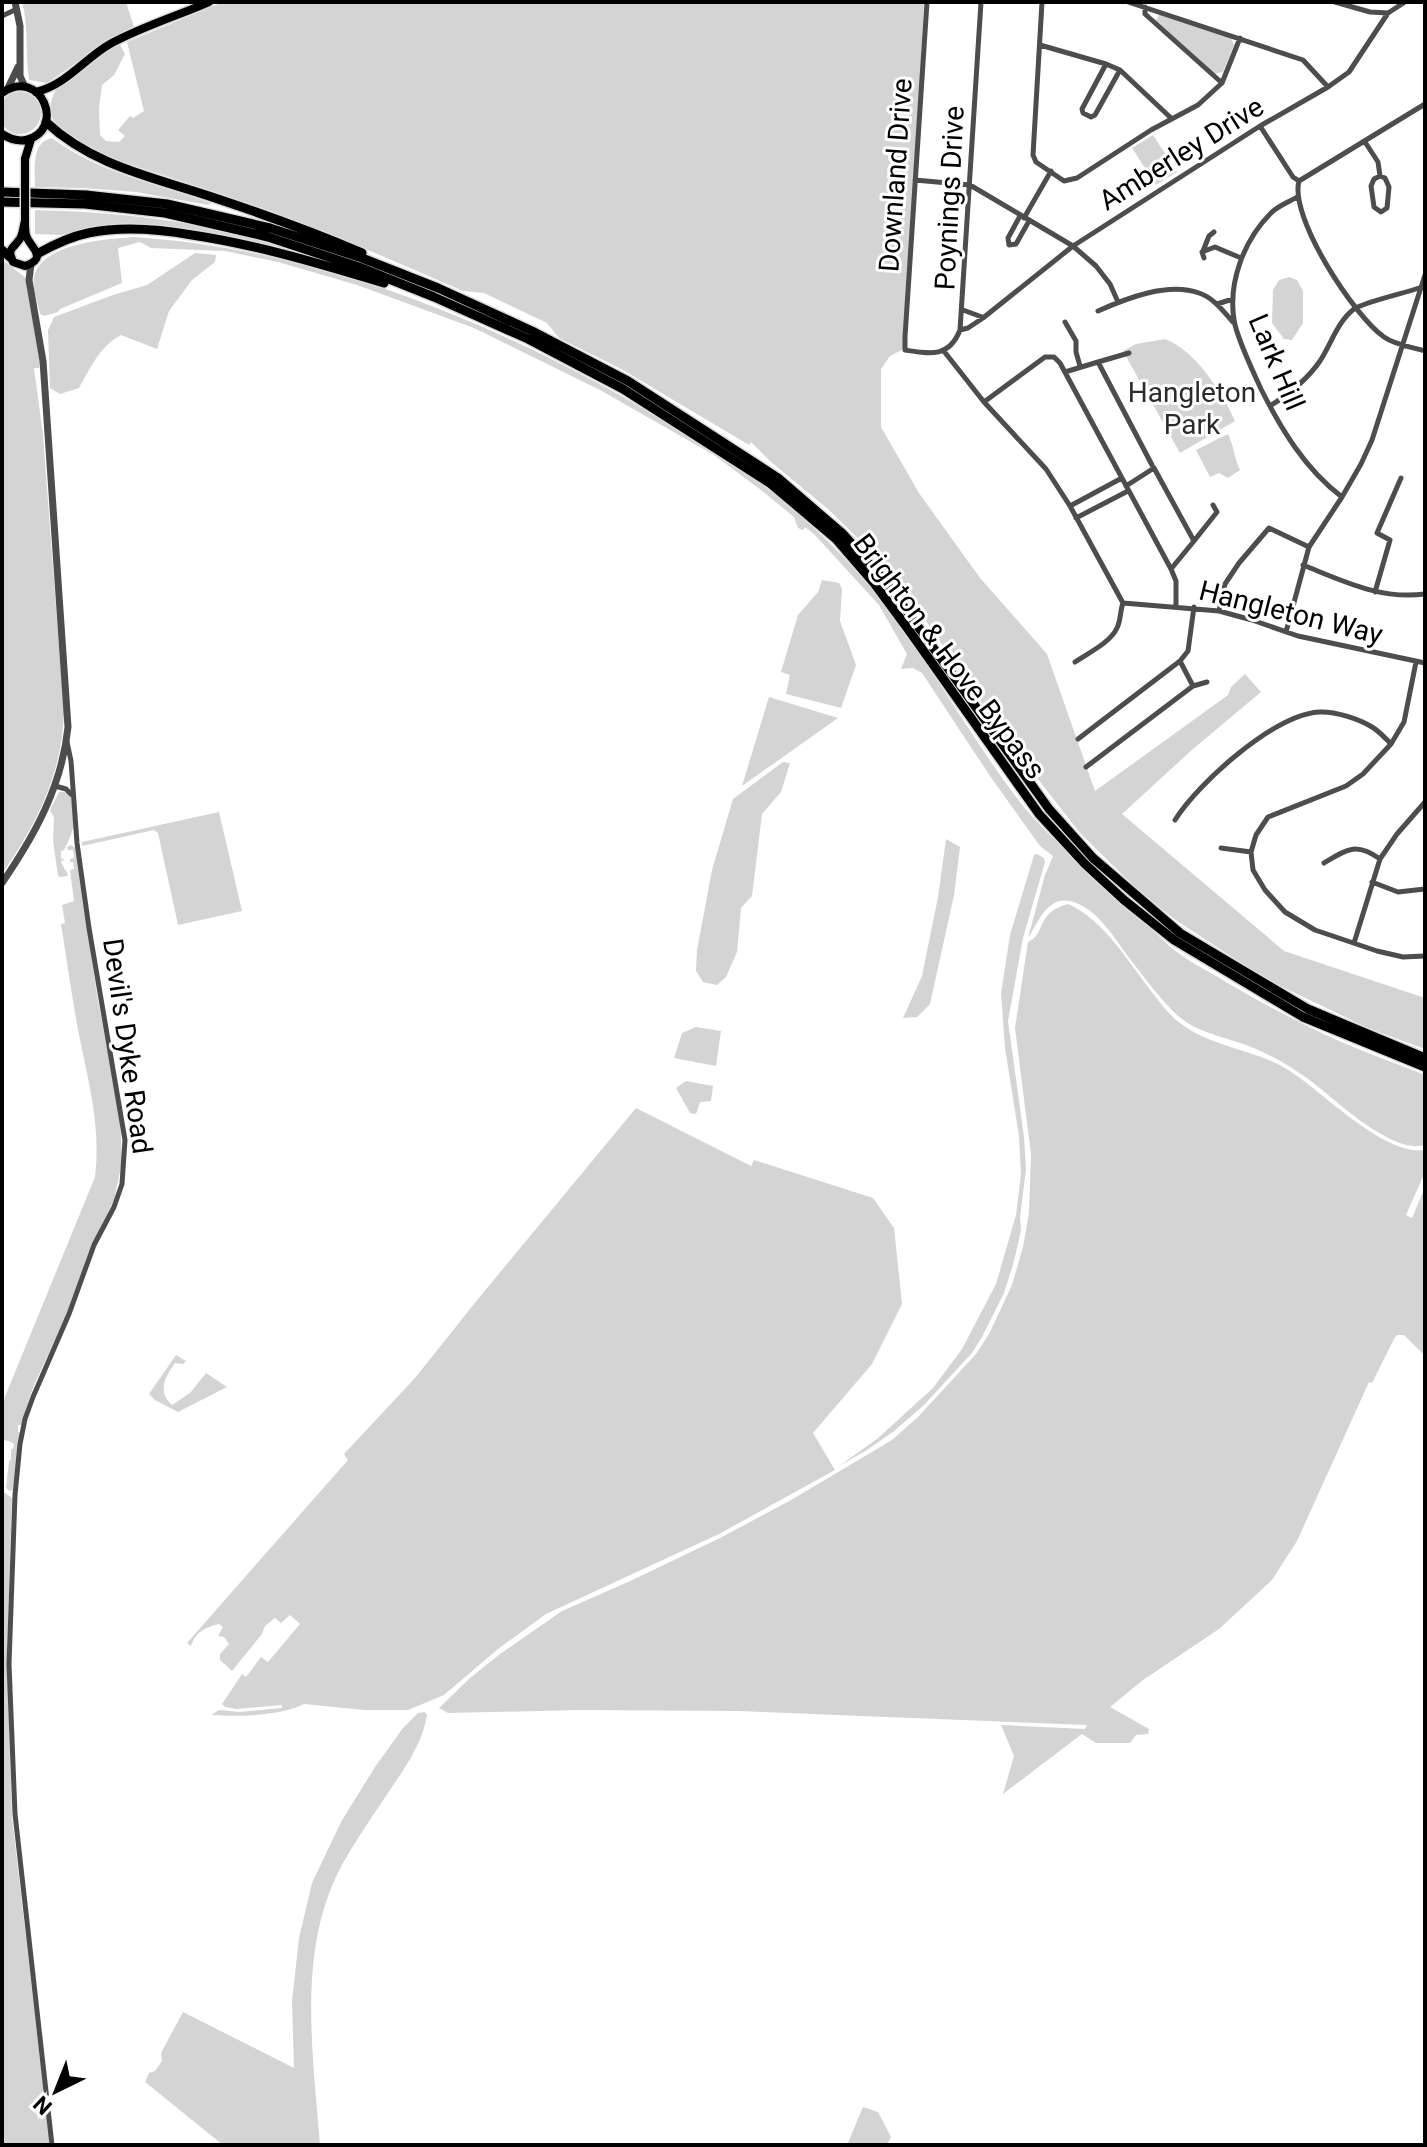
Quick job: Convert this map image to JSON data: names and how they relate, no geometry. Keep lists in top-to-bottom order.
{
  "streets": {
    "highway": ["Brighton & Hove Bypass"],
    "street": [
      "Amberley Drive",
      "Downland Drive",
      "Poynings Drive",
      "Lark Hill",
      "Hangleton Way",
      "Devil's Dyke Road"
    ]
  },
  "crossings": [
    ["Amberley Drive", "Poynings Drive"],
    ["Downland Drive", "Poynings Drive"]
  ],
  "parks": ["Hangleton Park"],
  "north": "bottom left"
}
